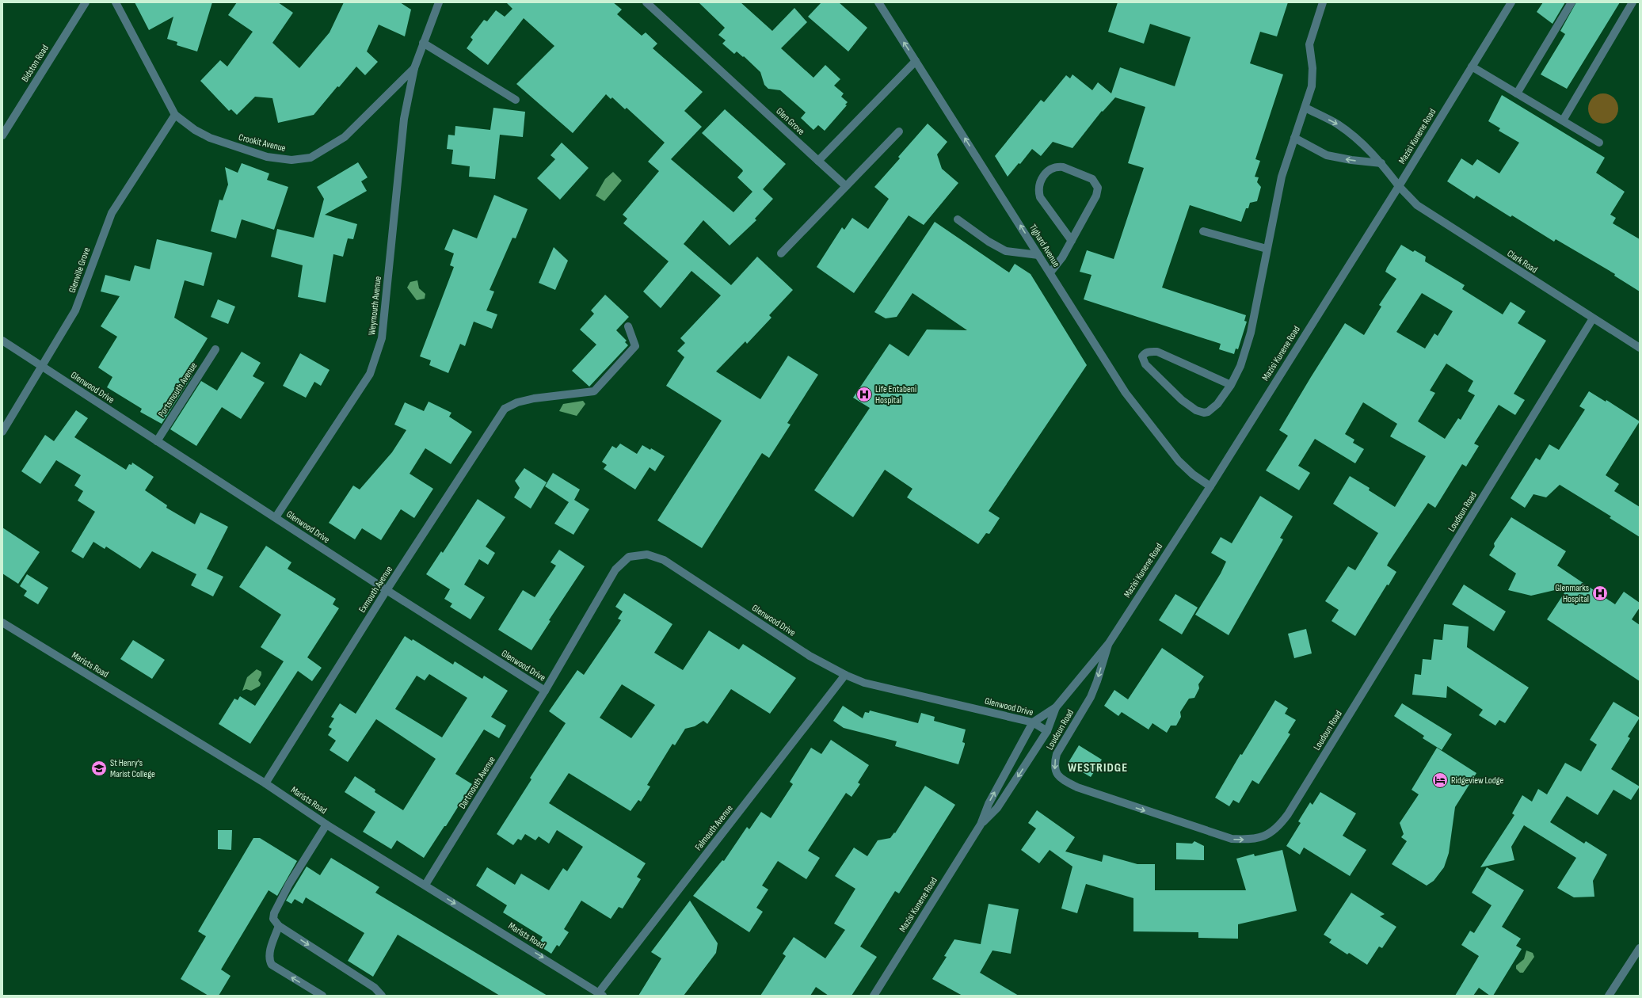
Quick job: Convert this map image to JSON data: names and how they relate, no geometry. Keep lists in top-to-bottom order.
{
  "streets": {
    "street": [
      "Bidston Road",
      "Glen Grove",
      "Mazisi Kunene Road",
      "Crookit Avenue",
      "Tighard Avenue",
      "Clark Road",
      "Glenville Grove",
      "Weymouth Avenue",
      "Glenwood Drive",
      "Portsmouth Avenue",
      "Loudoun Road",
      "Exmouth Avenue",
      "Marists Road",
      "Dartmouth Avenue",
      "Falmouth Avenue"
    ]
  },
  "crossings": [
    ["Mazisi Kunene Road", "Tighard Avenue"],
    ["Mazisi Kunene Road", "Clark Road"],
    ["Mazisi Kunene Road", "Glenwood Drive"],
    ["Mazisi Kunene Road", "Loudoun Road"],
    ["Crookit Avenue", "Glenville Grove"],
    ["Crookit Avenue", "Weymouth Avenue"],
    ["Clark Road", "Loudoun Road"],
    ["Glenville Grove", "Glenwood Drive"],
    ["Weymouth Avenue", "Glenwood Drive"],
    ["Glenwood Drive", "Portsmouth Avenue"],
    ["Glenwood Drive", "Exmouth Avenue"],
    ["Glenwood Drive", "Dartmouth Avenue"],
    ["Glenwood Drive", "Falmouth Avenue"],
    ["Exmouth Avenue", "Marists Road"],
    ["Marists Road", "Dartmouth Avenue"],
    ["Marists Road", "Falmouth Avenue"]
  ],
  "one_way": ["Tighard Avenue"],
  "districts": ["WESTRIDGE"],
  "places": {
    "hospital": ["Life Entabeni Hospital", "Glenmarks Hospital"],
    "school or university": ["St Henry's Marist College"],
    "hotel": ["Ridgeview Lodge"]
  }
}
